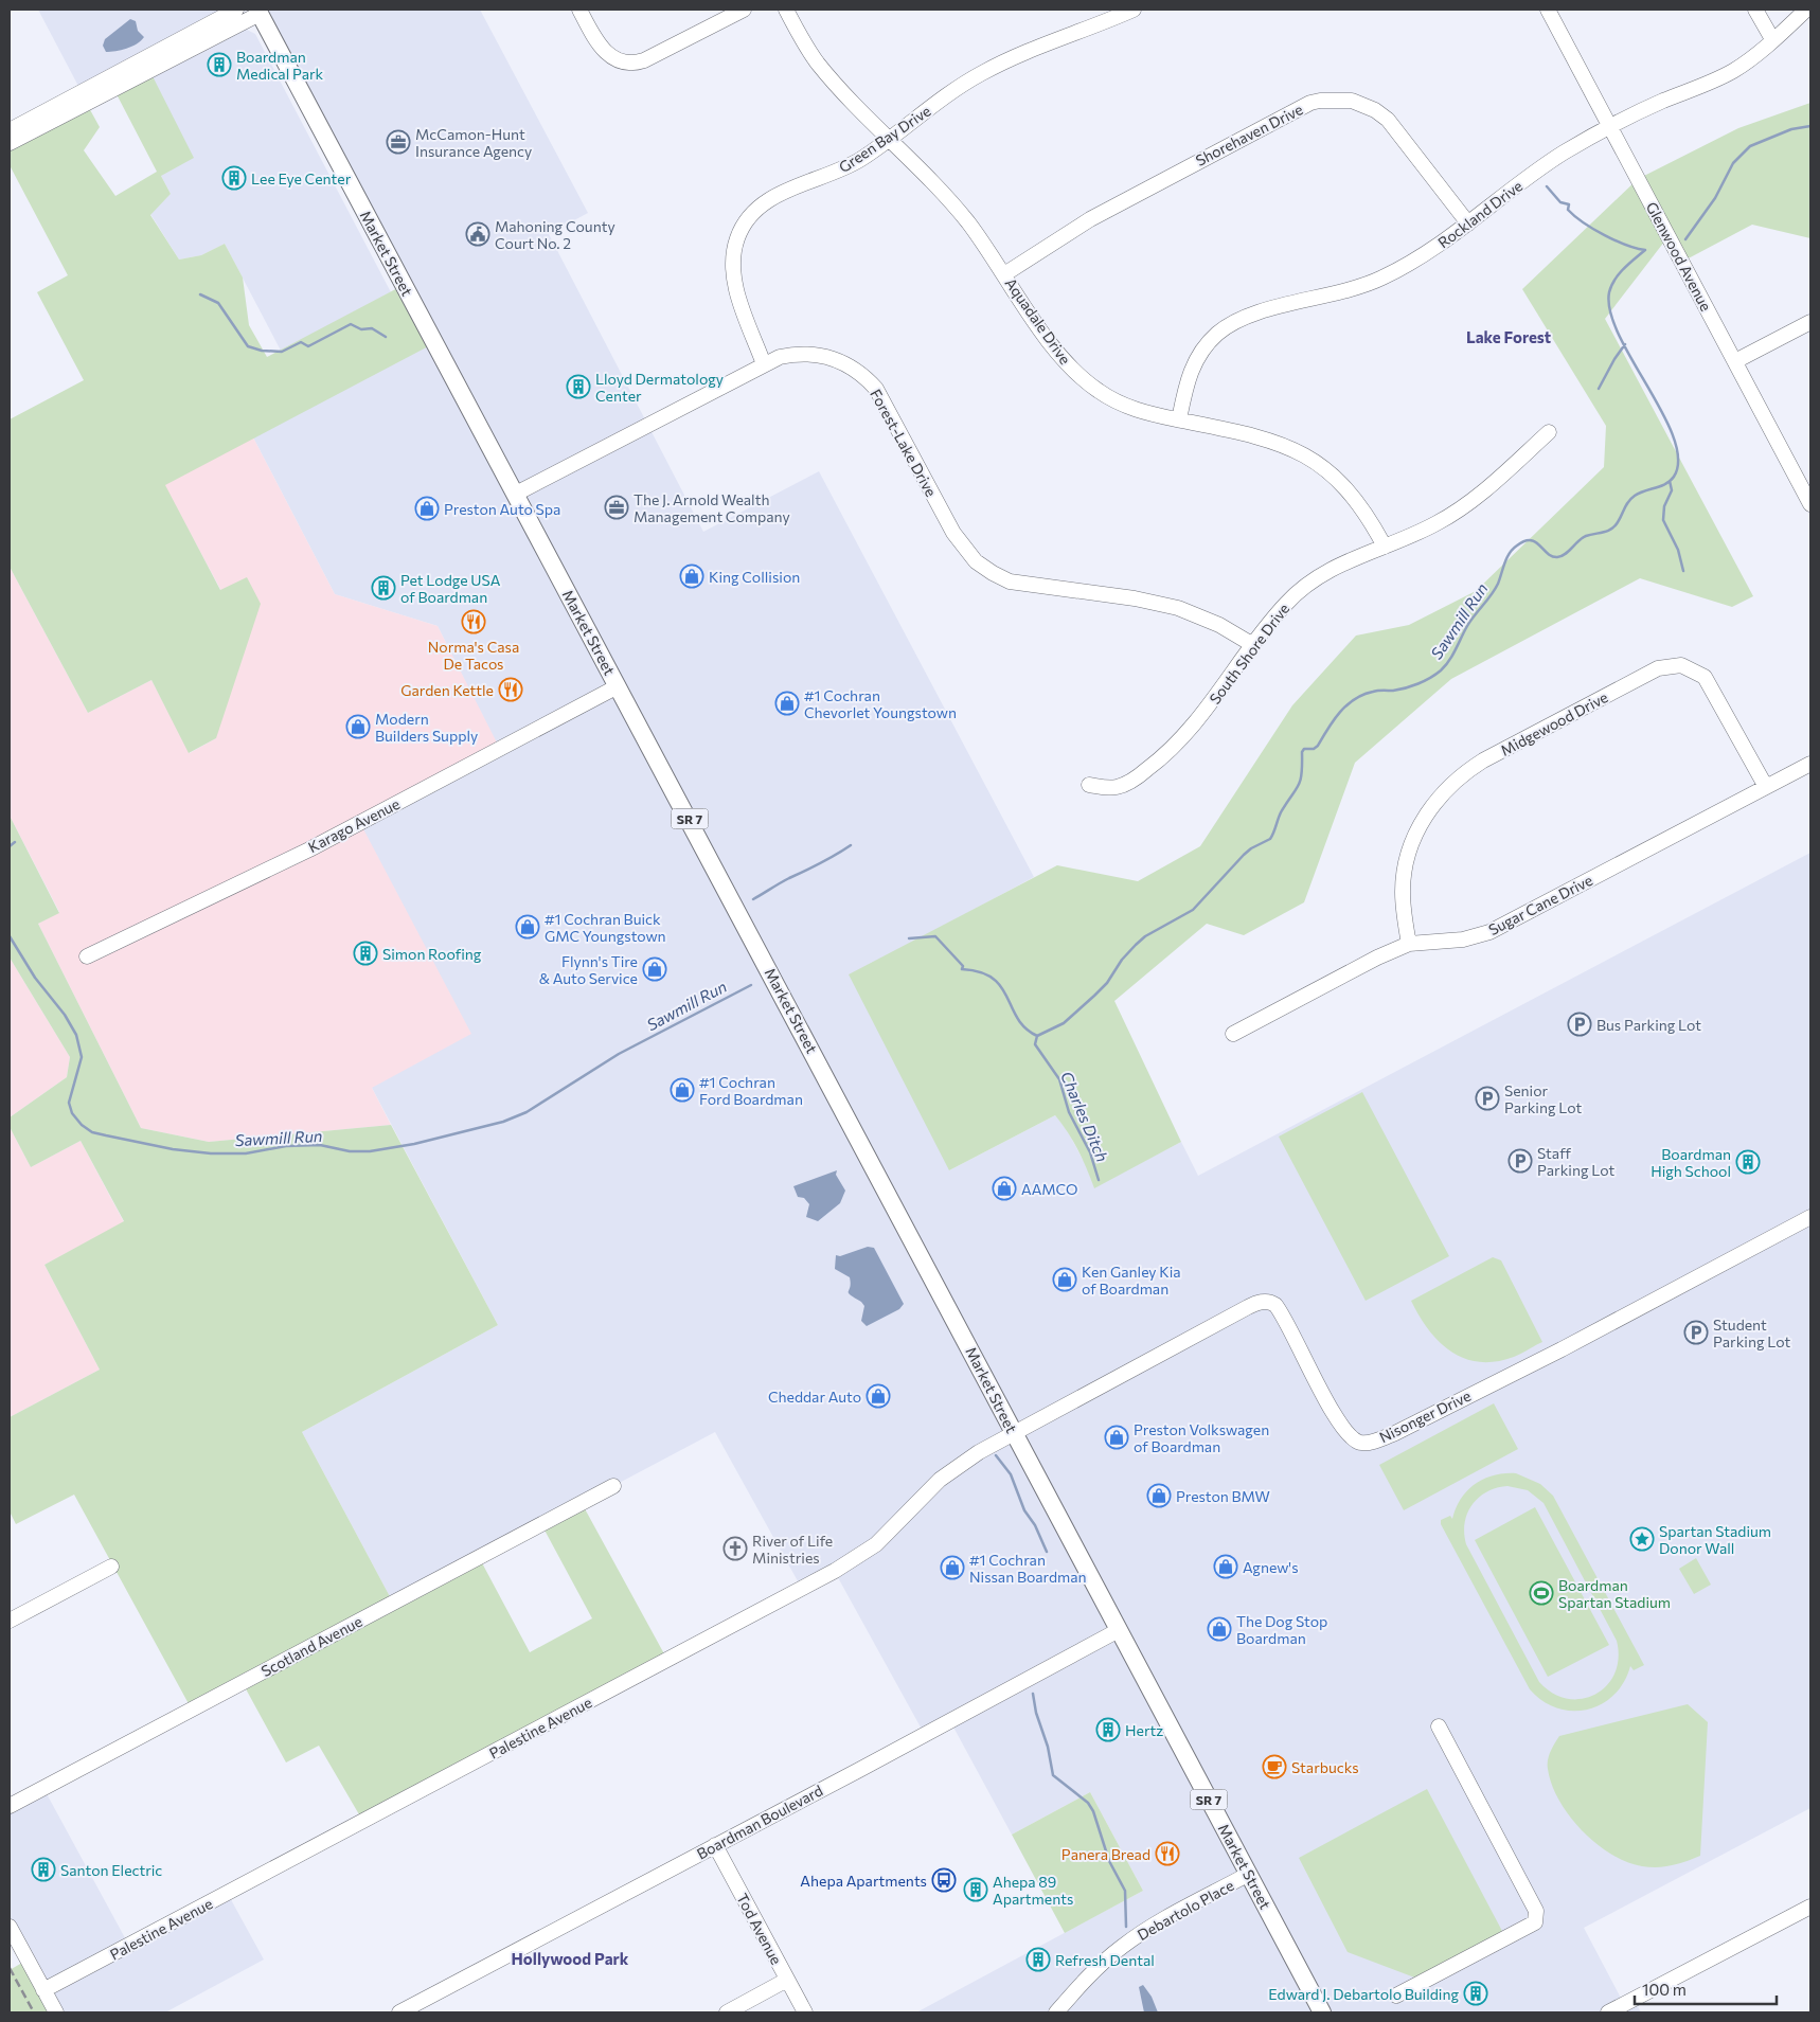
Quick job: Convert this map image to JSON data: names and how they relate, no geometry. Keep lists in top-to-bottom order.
{
  "streets": {
    "main road": ["Market Street", "SR 7"],
    "street": [
      "Shorehaven Drive",
      "Green Bay Drive",
      "Rockland Drive",
      "Glenwood Avenue",
      "Aquadale Drive",
      "Forest-Lake Drive",
      "South Shore Drive",
      "Midgewood Drive",
      "Karago Avenue",
      "Sugar Cane Drive",
      "Nisonger Drive",
      "Scotland Avenue",
      "Palestine Avenue",
      "Boardman Boulevard",
      "Debartolo Place",
      "Tod Avenue"
    ]
  },
  "crossings": [
    ["Shorehaven Drive", "Rockland Drive"],
    ["Shorehaven Drive", "Aquadale Drive"],
    ["Green Bay Drive", "Aquadale Drive"],
    ["Green Bay Drive", "Forest-Lake Drive"],
    ["Rockland Drive", "Glenwood Avenue"],
    ["Rockland Drive", "Aquadale Drive"],
    ["Market Street", "Forest-Lake Drive"],
    ["Market Street", "Karago Avenue"],
    ["Market Street", "Nisonger Drive"],
    ["Market Street", "Palestine Avenue"],
    ["Market Street", "Boardman Boulevard"],
    ["Market Street", "Debartolo Place"],
    ["Aquadale Drive", "South Shore Drive"],
    ["Forest-Lake Drive", "South Shore Drive"],
    ["Midgewood Drive", "Sugar Cane Drive"],
    ["Nisonger Drive", "Palestine Avenue"],
    ["Boardman Boulevard", "Tod Avenue"]
  ],
  "districts": ["Lake Forest", "Hollywood Park"],
  "water": ["Sawmill Run", "Charles Ditch"],
  "places": {
    "building": [
      "Boardman Medical Park",
      "Lee Eye Center",
      "Lloyd Dermatology Center",
      "Pet Lodge USA of Boardman",
      "Simon Roofing",
      "Boardman High School",
      "Hertz",
      "Santon Electric",
      "Ahepa 89 Apartments",
      "Refresh Dental",
      "Edward J. Debartolo Building"
    ],
    "office": ["McCamon-Hunt Insurance Agency", "The J. Arnold Wealth Management Company"],
    "public building": ["Mahoning County Court No. 2"],
    "shop": [
      "Preston Auto Spa",
      "King Collision",
      "#1 Cochran Chevorlet Youngstown",
      "Modern Builders Supply",
      "#1 Cochran Buick GMC Youngstown",
      "Flynn's Tire & Auto Service",
      "#1 Cochran Ford Boardman",
      "AAMCO",
      "Ken Ganley Kia of Boardman",
      "Cheddar Auto",
      "Preston Volkswagen of Boardman",
      "Preston BMW",
      "Agnew's",
      "#1 Cochran Nissan Boardman",
      "The Dog Stop Boardman"
    ],
    "restaurant": ["Norma's Casa De Tacos", "Garden Kettle", "Panera Bread"],
    "parking": [
      "Bus Parking Lot",
      "Senior Parking Lot",
      "Staff Parking Lot",
      "Student Parking Lot"
    ],
    "place": ["Spartan Stadium Donor Wall"],
    "church": ["River of Life Ministries"],
    "sports": ["Boardman Spartan Stadium"],
    "cafe": ["Starbucks"],
    "bus stop": ["Ahepa Apartments"]
  },
  "scale_bar": "100 m"
}
